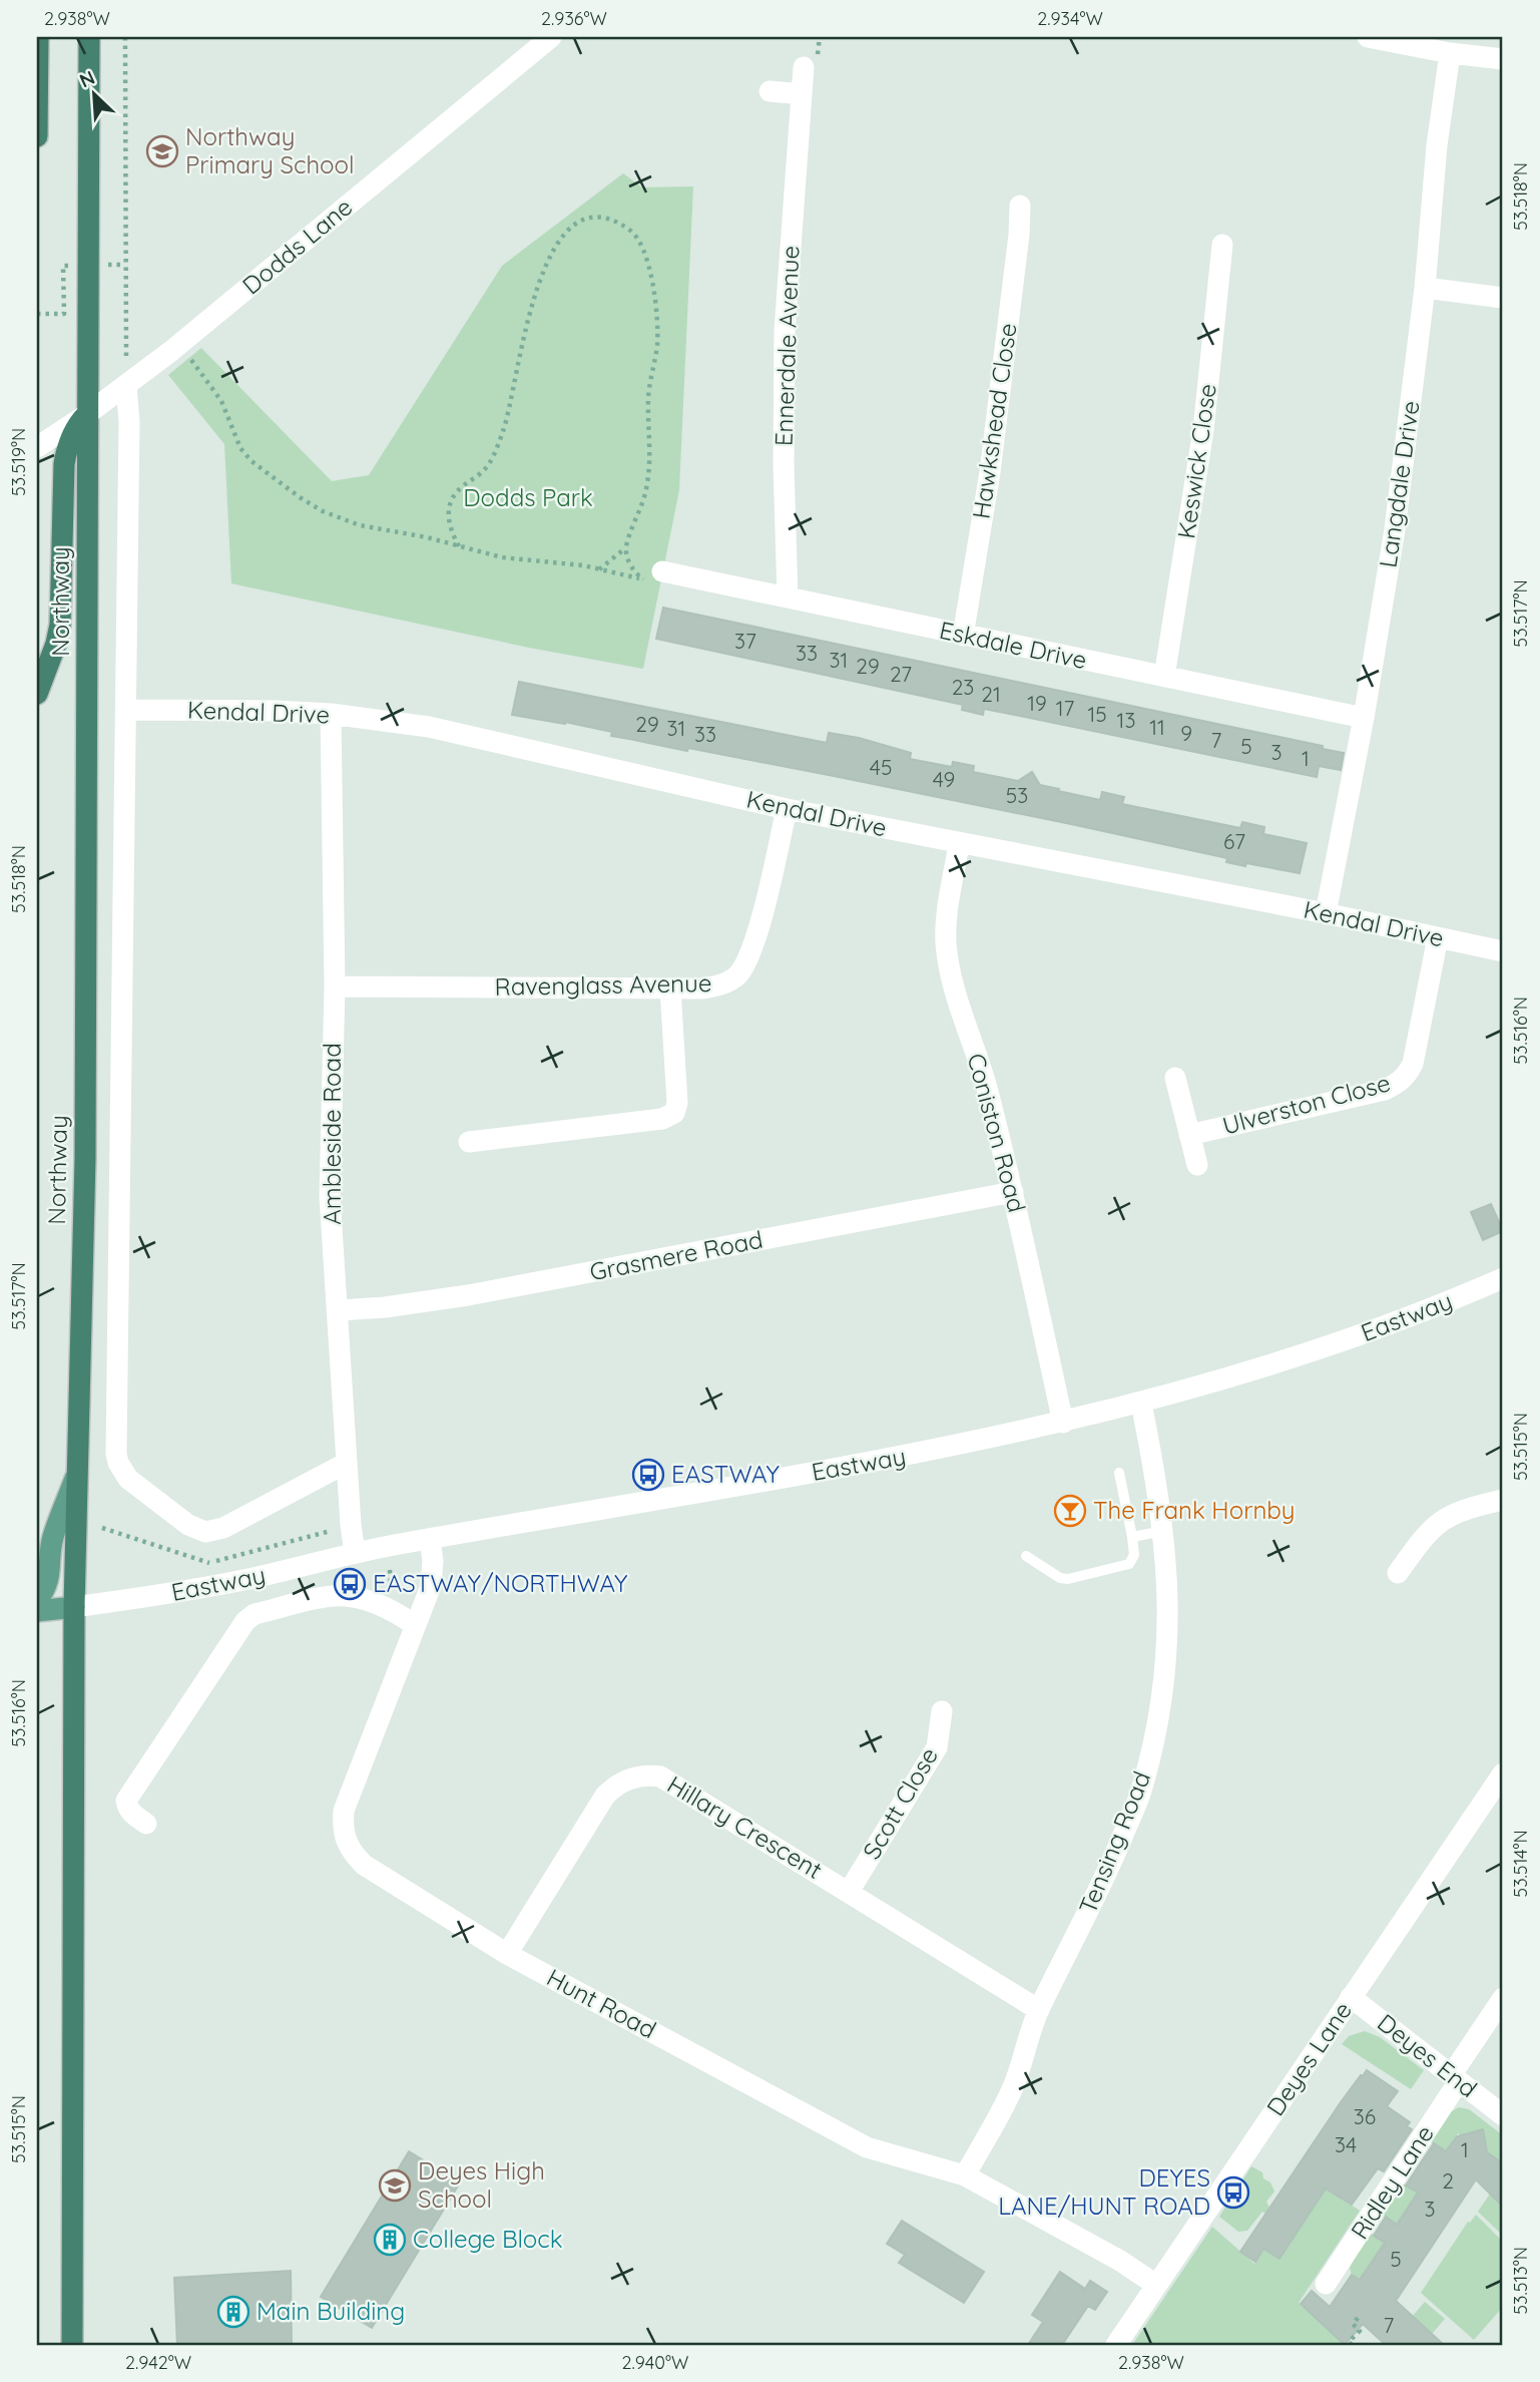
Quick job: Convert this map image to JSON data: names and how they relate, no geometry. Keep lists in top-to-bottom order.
{
  "streets": {
    "highway": ["Northway"],
    "street": [
      "Dodds Lane",
      "Ennerdale Avenue",
      "Hawkshead Close",
      "Keswick Close",
      "Langdale Drive",
      "Eskdale Drive",
      "Kendal Drive",
      "Ravenglass Avenue",
      "Ulverston Close",
      "Coniston Road",
      "Ambleside Road",
      "Grasmere Road",
      "Eastway",
      "Scott Close",
      "Hillary Crescent",
      "Tensing Road",
      "Hunt Road",
      "Deyes End",
      "Deyes Lane",
      "Ridley Lane"
    ]
  },
  "crossings": [
    ["Dodds Lane", "Northway"],
    ["Ennerdale Avenue", "Eskdale Drive"],
    ["Hawkshead Close", "Eskdale Drive"],
    ["Keswick Close", "Eskdale Drive"],
    ["Langdale Drive", "Eskdale Drive"],
    ["Langdale Drive", "Kendal Drive"],
    ["Northway", "Eastway"],
    ["Kendal Drive", "Ravenglass Avenue"],
    ["Kendal Drive", "Ulverston Close"],
    ["Kendal Drive", "Coniston Road"],
    ["Kendal Drive", "Ambleside Road"],
    ["Ravenglass Avenue", "Ambleside Road"],
    ["Coniston Road", "Grasmere Road"],
    ["Coniston Road", "Eastway"],
    ["Ambleside Road", "Grasmere Road"],
    ["Ambleside Road", "Eastway"],
    ["Eastway", "Tensing Road"],
    ["Eastway", "Hunt Road"],
    ["Scott Close", "Hillary Crescent"],
    ["Hillary Crescent", "Tensing Road"],
    ["Hillary Crescent", "Hunt Road"],
    ["Tensing Road", "Hunt Road"],
    ["Hunt Road", "Deyes Lane"],
    ["Deyes End", "Deyes Lane"],
    ["Deyes End", "Ridley Lane"]
  ],
  "parks": ["Dodds Park"],
  "places": {
    "school or university": ["Northway Primary School", "Deyes High School"],
    "bus stop": ["EASTWAY", "EASTWAY/NORTHWAY", "DEYES LANE/HUNT ROAD"],
    "bar": ["The Frank Hornby"],
    "building": ["College Block", "Main Building"]
  },
  "house_numbers": [
    "37",
    "33",
    "31",
    "29",
    "27",
    "23",
    "21",
    "19",
    "17",
    "15",
    "13",
    "29",
    "11",
    "31",
    "9",
    "33",
    "7",
    "5",
    "3",
    "1",
    "45",
    "49",
    "53",
    "67",
    "36",
    "34",
    "1",
    "2",
    "3",
    "5",
    "7"
  ],
  "north": "top left",
  "coordinates": [
    "2.938°W",
    "2.936°W",
    "2.934°W",
    "53.518°N",
    "53.519°N",
    "53.517°N",
    "53.516°N",
    "53.515°N",
    "53.514°N",
    "53.513°N",
    "2.942°W",
    "2.940°W"
  ]
}
